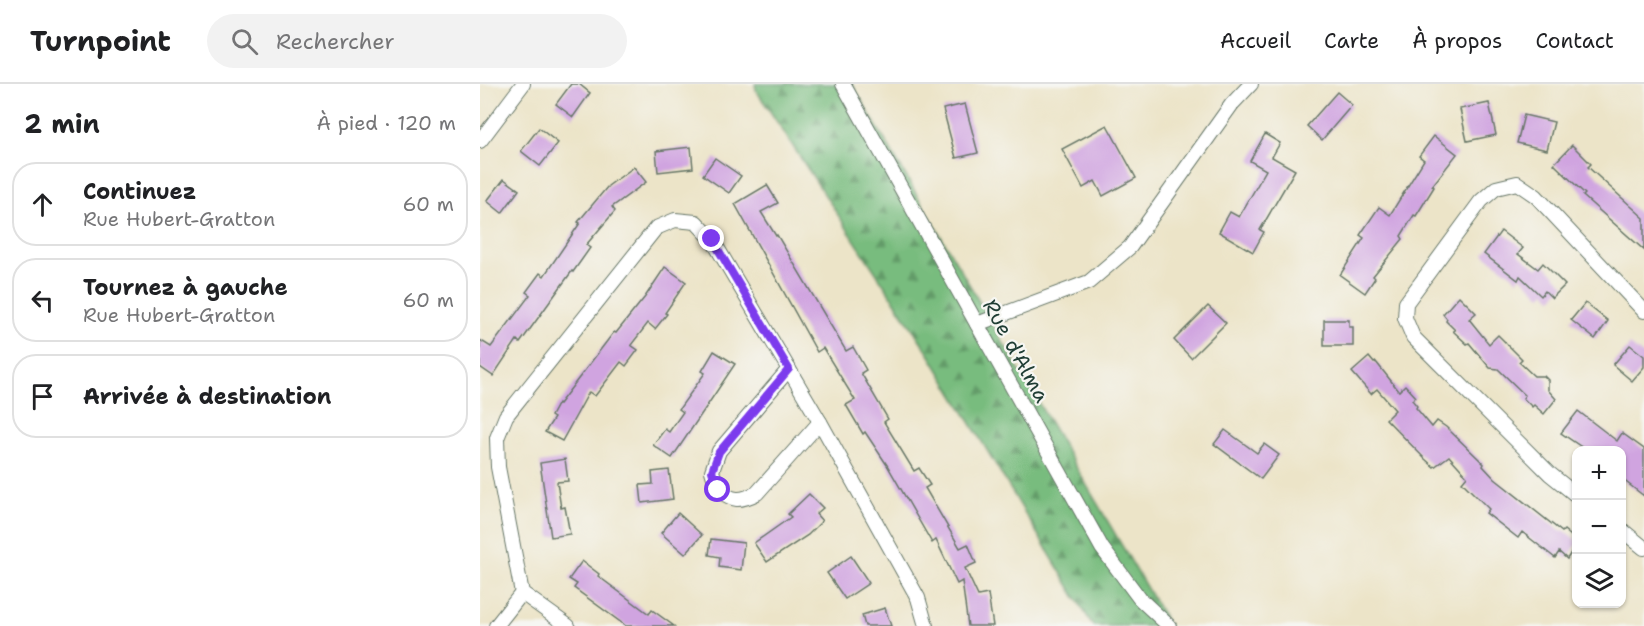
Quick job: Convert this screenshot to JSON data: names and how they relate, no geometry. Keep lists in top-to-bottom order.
{
  "streets": {
    "street": ["Rue d'Alma"]
  },
  "page": {
    "header": "Turnpoint",
    "search": "Rechercher",
    "nav": [
      "Accueil",
      "Carte",
      "À propos",
      "Contact"
    ],
    "heading": ["2 min", "À pied · 120 m"],
    "list": [
      ["Continuez", "Rue Hubert-Gratton", "60 m"],
      ["Tournez à gauche", "Rue Hubert-Gratton", "60 m"],
      "Arrivée à destination"
    ],
    "map_buttons": ["+", "−"]
  }
}
